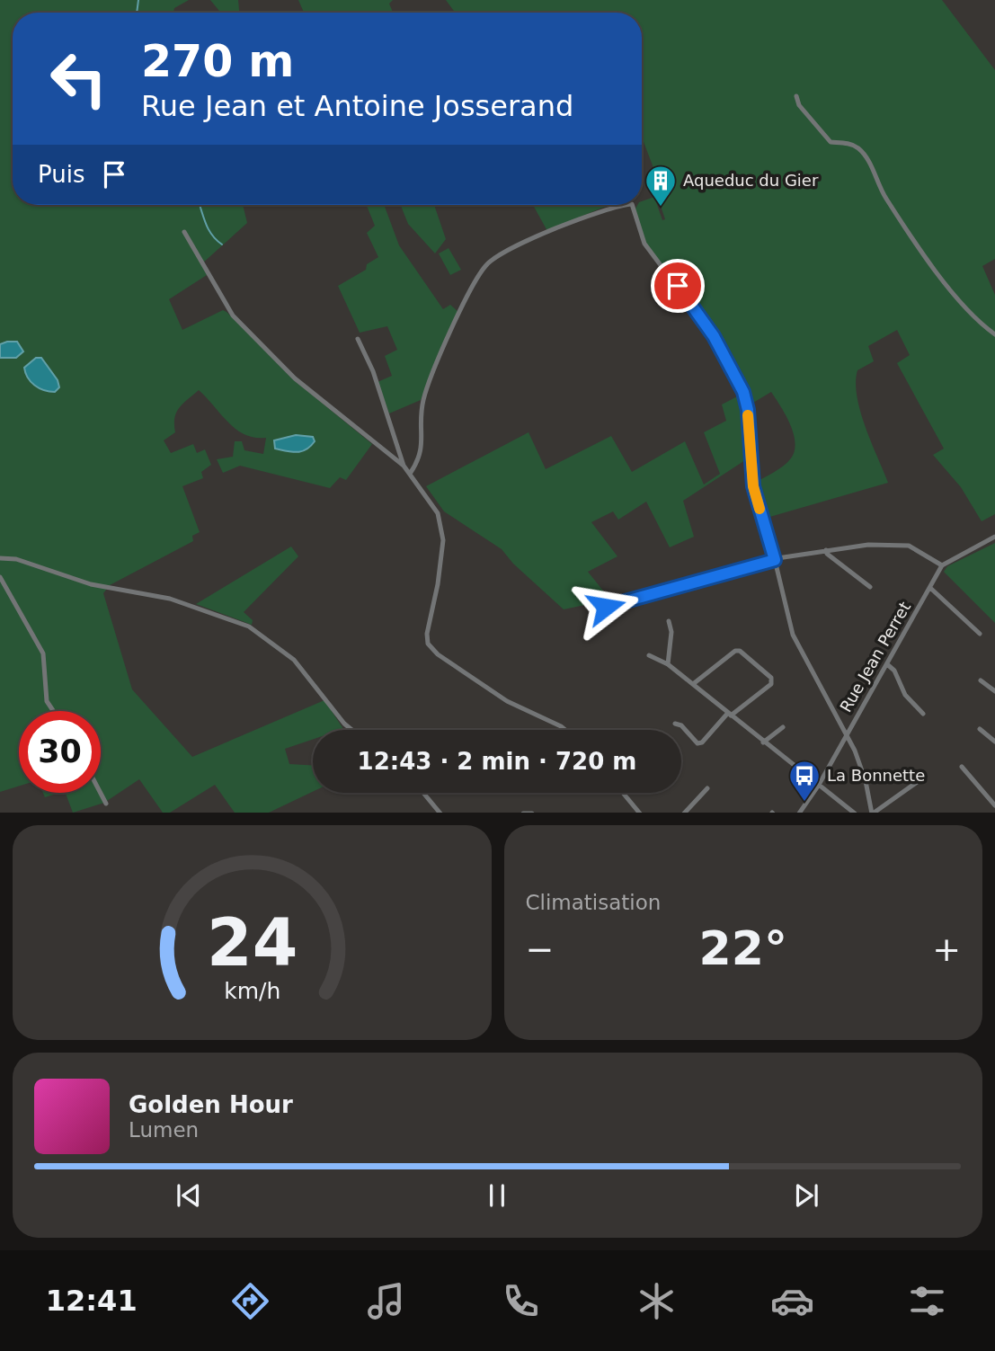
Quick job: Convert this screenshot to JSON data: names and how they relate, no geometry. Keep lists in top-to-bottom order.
{
  "streets": {
    "street": ["Rue Jean Perret"]
  },
  "places": {
    "building": ["Aqueduc du Gier"],
    "bus stop": ["La Bonnette"]
  },
  "page": {
    "turn": ["270 m", "Rue Jean et Antoine Josserand"],
    "then": "Puis",
    "limit": "30",
    "trip": "12:43 · 2 min · 720 m",
    "tile": "Climatisation",
    "heat": ["−", "22°", "+"],
    "song": ["Golden Hour", "Lumen"],
    "tabs": "12:41",
    "gauge": ["24", "km/h"]
  }
}
